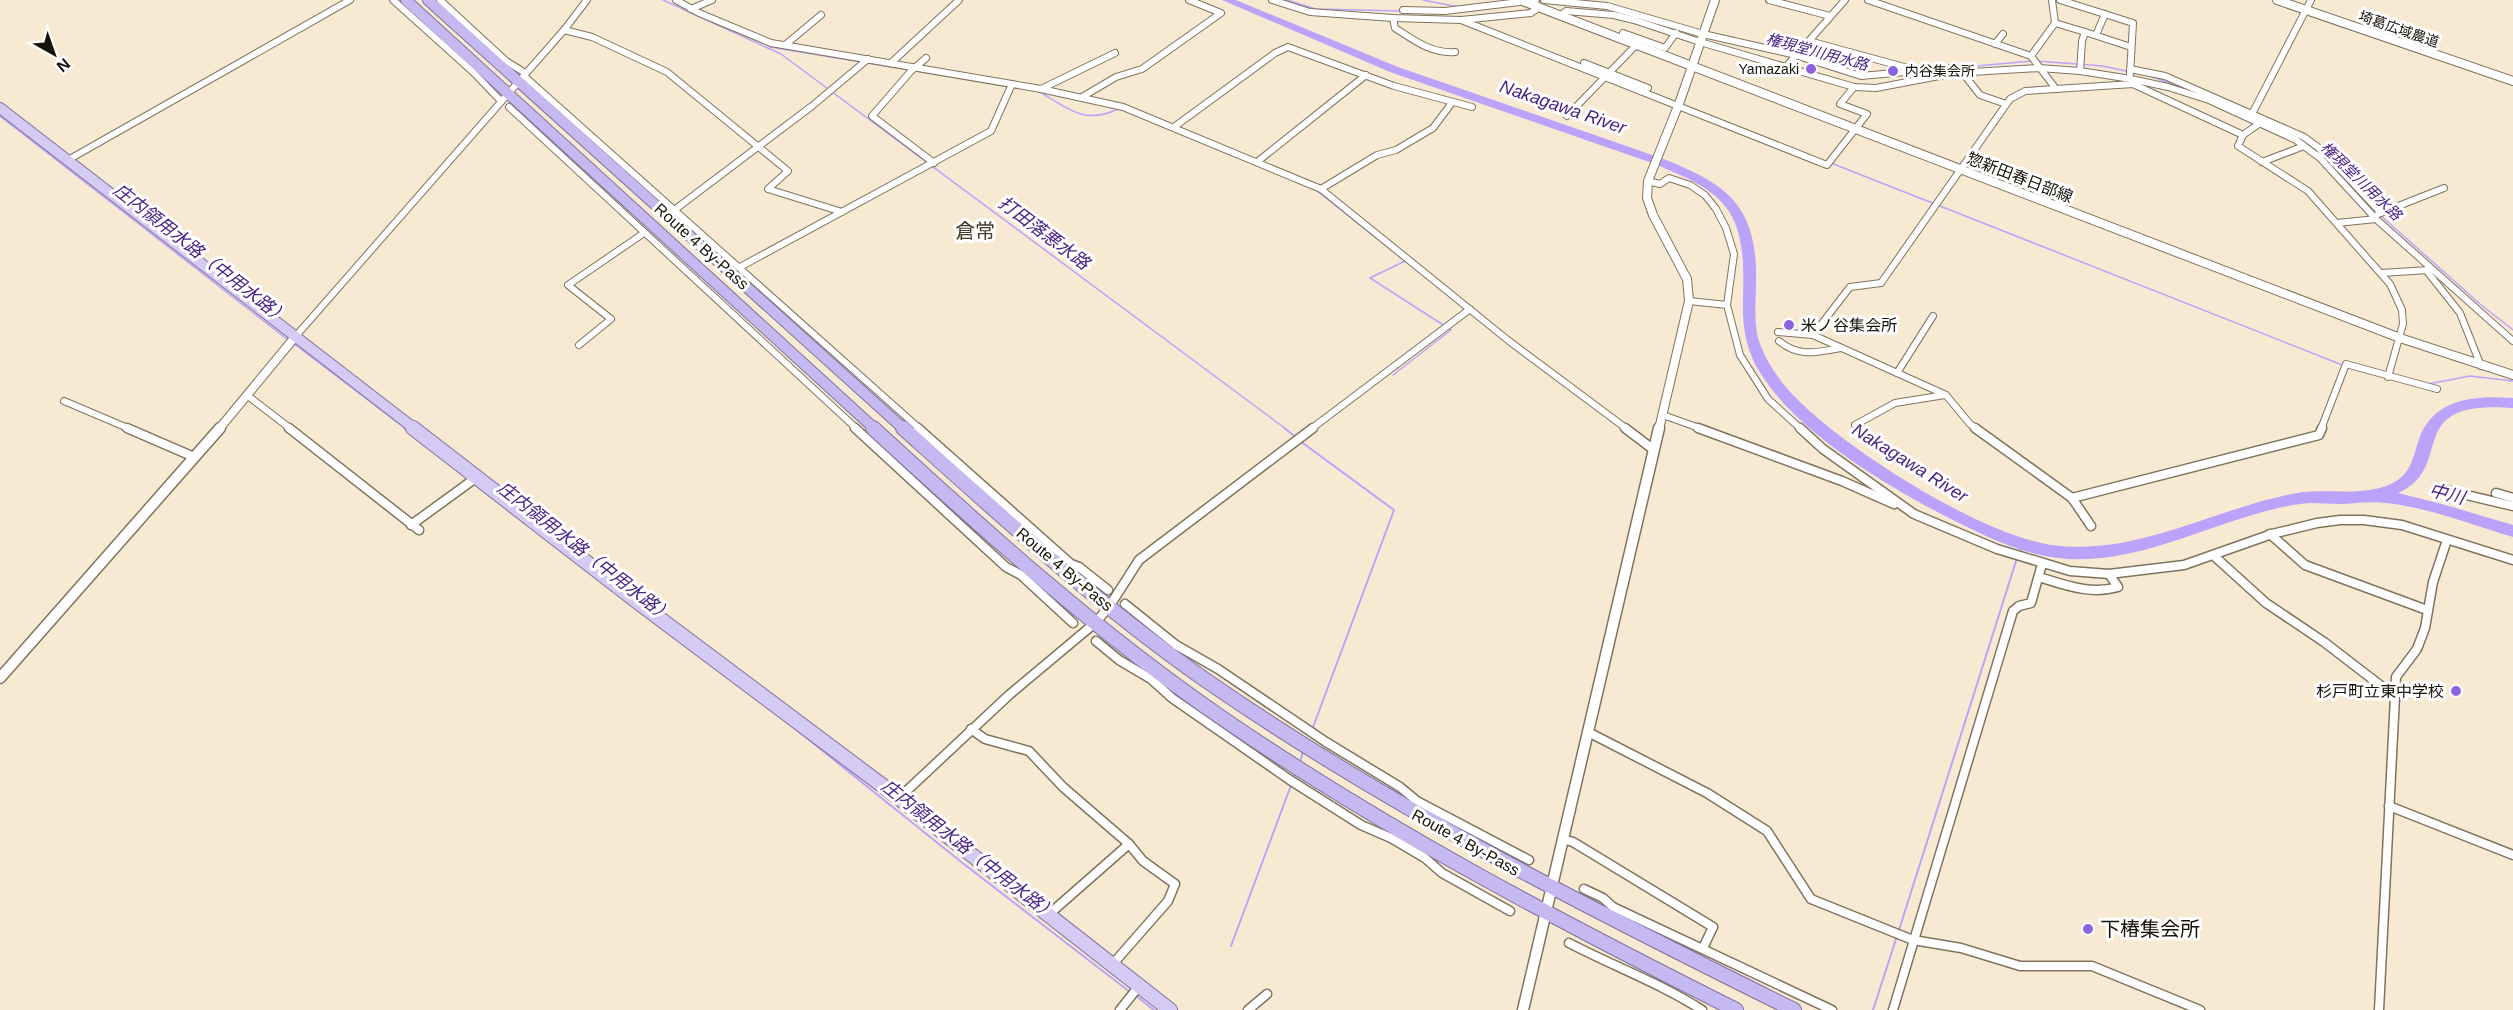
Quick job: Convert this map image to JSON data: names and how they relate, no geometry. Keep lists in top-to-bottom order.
{
  "streets": {
    "highway": ["Route 4 By-Pass"],
    "main road": ["惣新田春日部線"],
    "street": ["埼葛広域農道"]
  },
  "districts": ["倉常"],
  "water": [
    "権現堂川用水路",
    "Nakagawa River",
    "打田落悪水路",
    "庄内領用水路（中用水路）",
    "中川"
  ],
  "places": [
    "Yamazaki",
    "内谷集会所",
    "米ノ谷集会所",
    "杉戸町立東中学校",
    "下椿集会所"
  ],
  "north": "bottom right"
}
